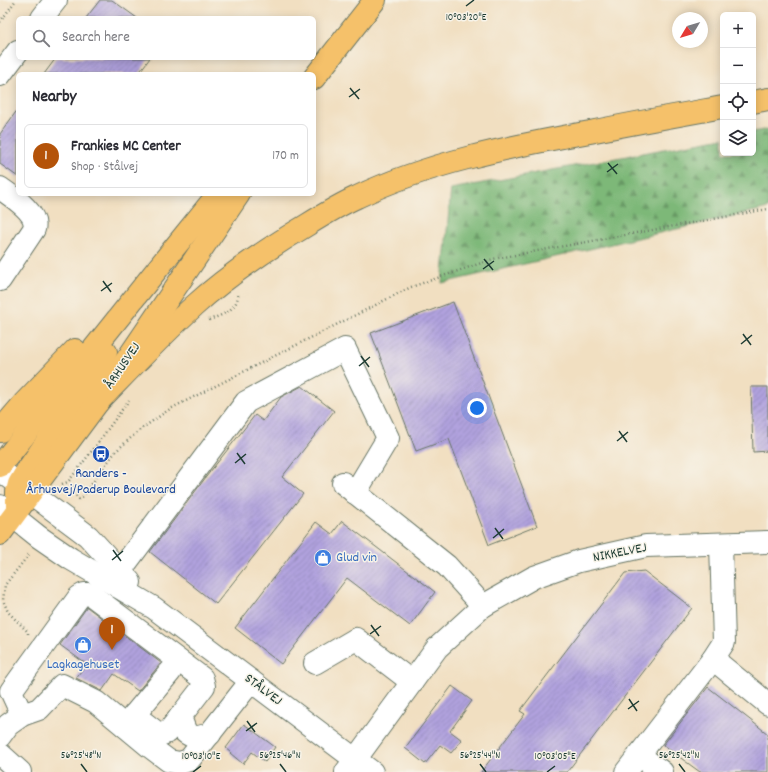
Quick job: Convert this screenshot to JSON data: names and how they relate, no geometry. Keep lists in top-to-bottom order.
{
  "streets": {
    "main road": ["ÅRHUSVEJ"],
    "street": ["NIKKELVEJ", "STÅLVEJ"]
  },
  "crossings": [
    ["ÅRHUSVEJ", "STÅLVEJ"],
    ["NIKKELVEJ", "STÅLVEJ"]
  ],
  "places": {
    "bus stop": ["Randers - Århusvej/Paderup Boulevard"],
    "shop": ["Glud vin", "Lagkagehuset"]
  },
  "north": "bottom left",
  "page": {
    "map_buttons": ["+", "−"],
    "search": "Search here",
    "heading": "Nearby",
    "list": [
      {
        "mark": "1",
        "name": "Frankies MC Center",
        "note": "Shop · Stålvej",
        "value": "170 m"
      }
    ],
    "pins": "1"
  },
  "coordinates": [
    "10°03'20\"E",
    "56°25'48\"N",
    "56°25'46\"N",
    "56°25'44\"N",
    "56°25'42\"N",
    "10°03'10\"E",
    "10°03'05\"E"
  ]
}
